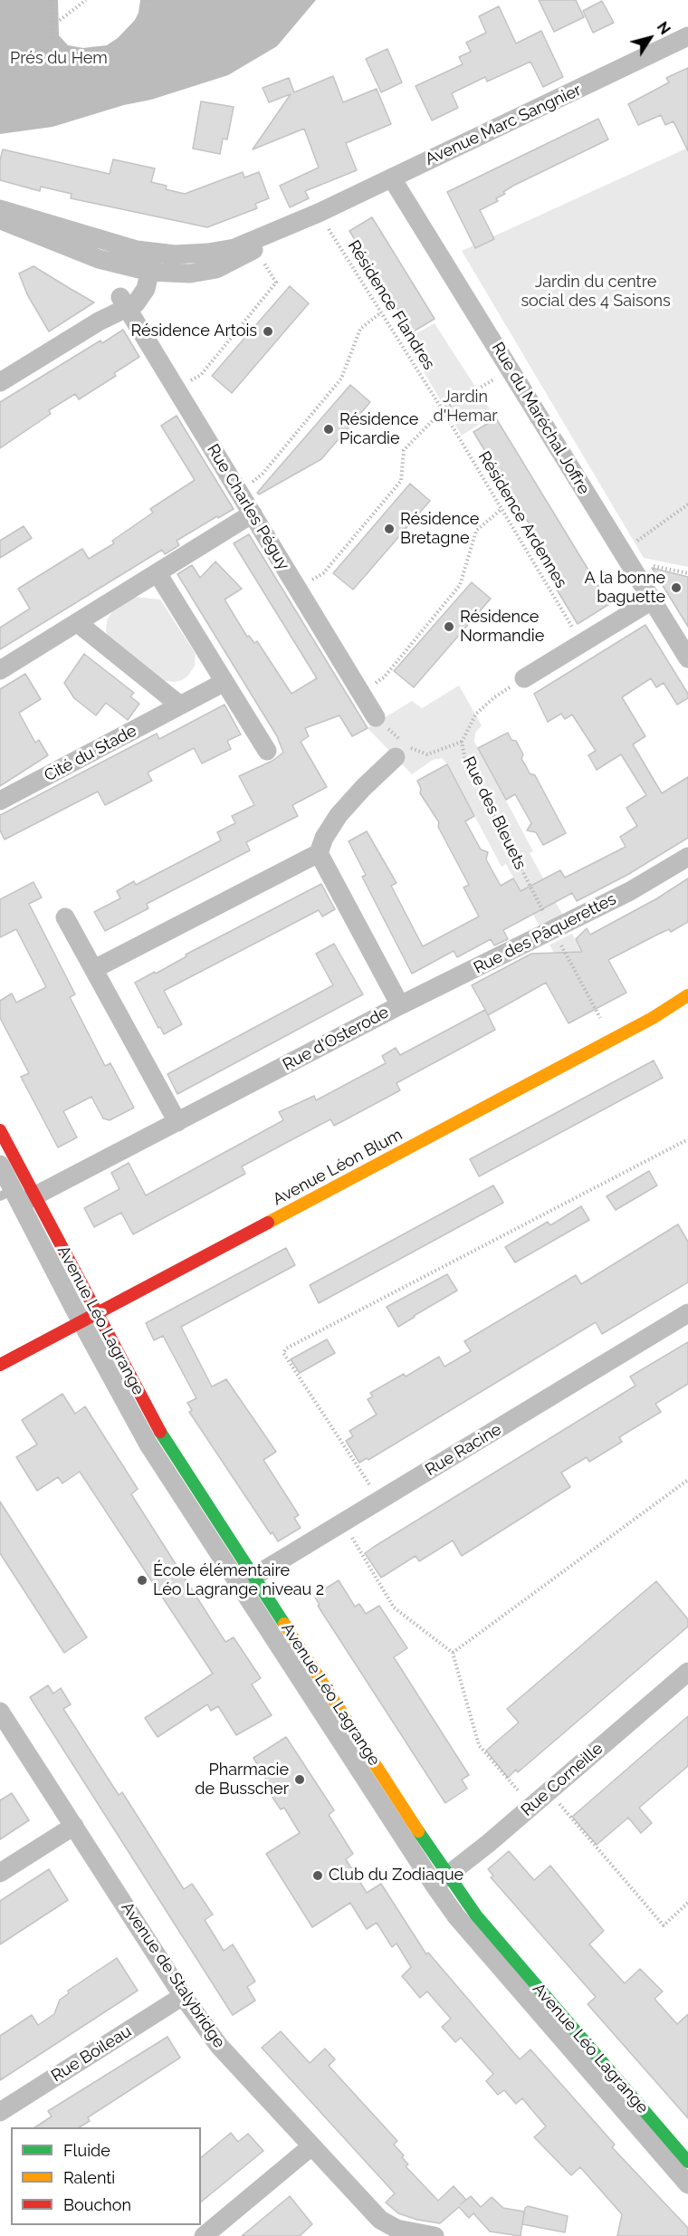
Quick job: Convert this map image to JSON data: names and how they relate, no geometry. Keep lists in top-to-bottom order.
{
  "streets": {
    "main road": ["Avenue Léon Blum", "Avenue Léo Lagrange"],
    "street": [
      "Avenue Marc Sangnier",
      "Rue du Maréchal Joffre",
      "Rue Charles Péguy",
      "Cité du Stade",
      "Rue des Pâquerettes",
      "Rue d'Osterode",
      "Rue Racine",
      "Rue Corneille",
      "Avenue de Stalybridge",
      "Rue Boileau"
    ],
    "path": ["Résidence Flandres", "Résidence Ardennes", "Rue des Bleuets"]
  },
  "crossings": [
    ["Avenue Marc Sangnier", "Résidence Flandres"],
    ["Avenue Marc Sangnier", "Rue du Maréchal Joffre"],
    ["Résidence Flandres", "Résidence Ardennes"],
    ["Rue des Bleuets", "Rue des Pâquerettes"],
    ["Rue des Bleuets", "Avenue Léon Blum"],
    ["Rue des Pâquerettes", "Rue d'Osterode"],
    ["Rue d'Osterode", "Avenue Léo Lagrange"],
    ["Avenue Léon Blum", "Avenue Léo Lagrange"],
    ["Avenue Léo Lagrange", "Rue Racine"],
    ["Avenue Léo Lagrange", "Rue Corneille"],
    ["Avenue de Stalybridge", "Rue Boileau"]
  ],
  "parks": ["Prés du Hem", "Jardin du centre social des 4 Saisons", "Jardin d'Hemar"],
  "places": [
    "Résidence Artois",
    "Résidence Picardie",
    "Résidence Bretagne",
    "A la bonne baguette",
    "Résidence Normandie",
    "École élémentaire Léo Lagrange niveau 2",
    "Pharmacie de Busscher",
    "Club du Zodiaque"
  ],
  "legend": ["Fluide", "Ralenti", "Bouchon"],
  "north": "top right"
}
